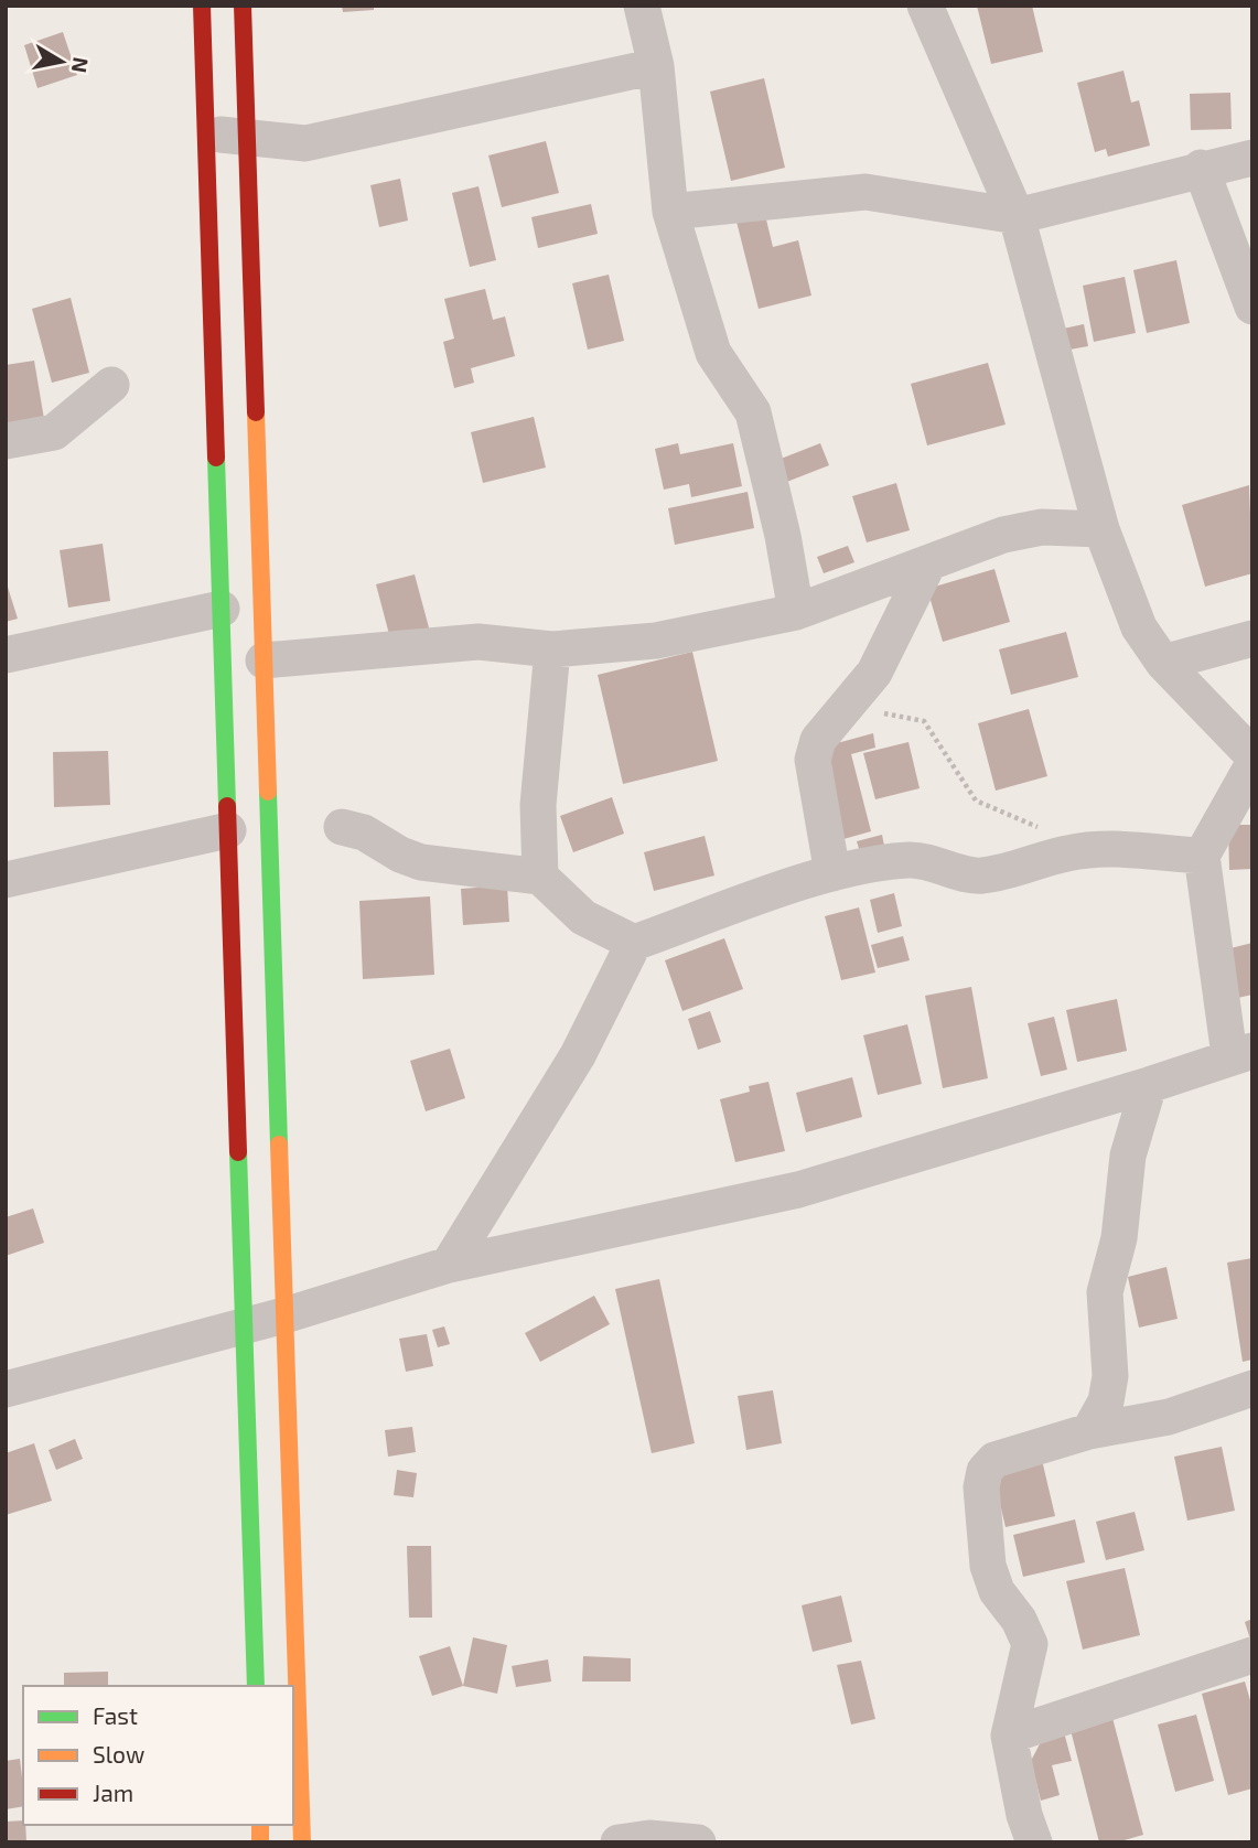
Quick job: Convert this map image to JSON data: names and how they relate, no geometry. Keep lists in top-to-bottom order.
{
  "legend": ["Fast", "Slow", "Jam"],
  "north": "right"
}
